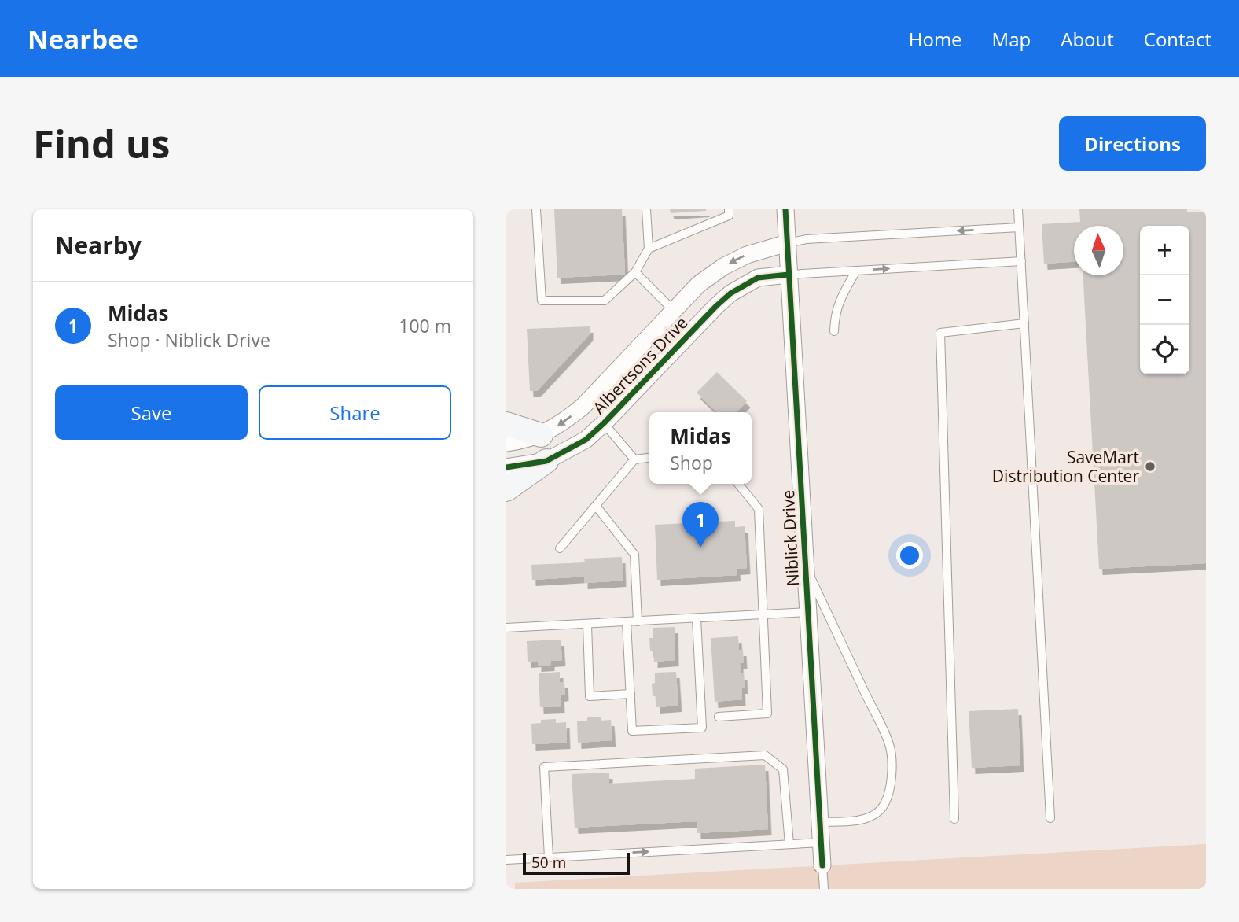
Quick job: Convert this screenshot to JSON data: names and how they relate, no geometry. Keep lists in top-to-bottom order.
{
  "streets": {
    "street": ["Albertsons Drive", "Niblick Drive"]
  },
  "crossings": [
    ["Albertsons Drive", "Niblick Drive"]
  ],
  "places": ["SaveMart Distribution Center"],
  "scale_bar": "50 m",
  "north": "top",
  "page": {
    "header": "Nearbee",
    "nav": [
      "Home",
      "Map",
      "About",
      "Contact"
    ],
    "buttons": [
      "Directions",
      ["Save", "Share"]
    ],
    "title": "Find us",
    "heading": "Nearby",
    "map_buttons": ["+", "−"],
    "list": [
      {
        "mark": "1",
        "name": "Midas",
        "note": "Shop · Niblick Drive",
        "value": "100 m"
      }
    ],
    "popup": ["Midas", "Shop"],
    "pins": "1",
    "scale": "50 m"
  }
}
